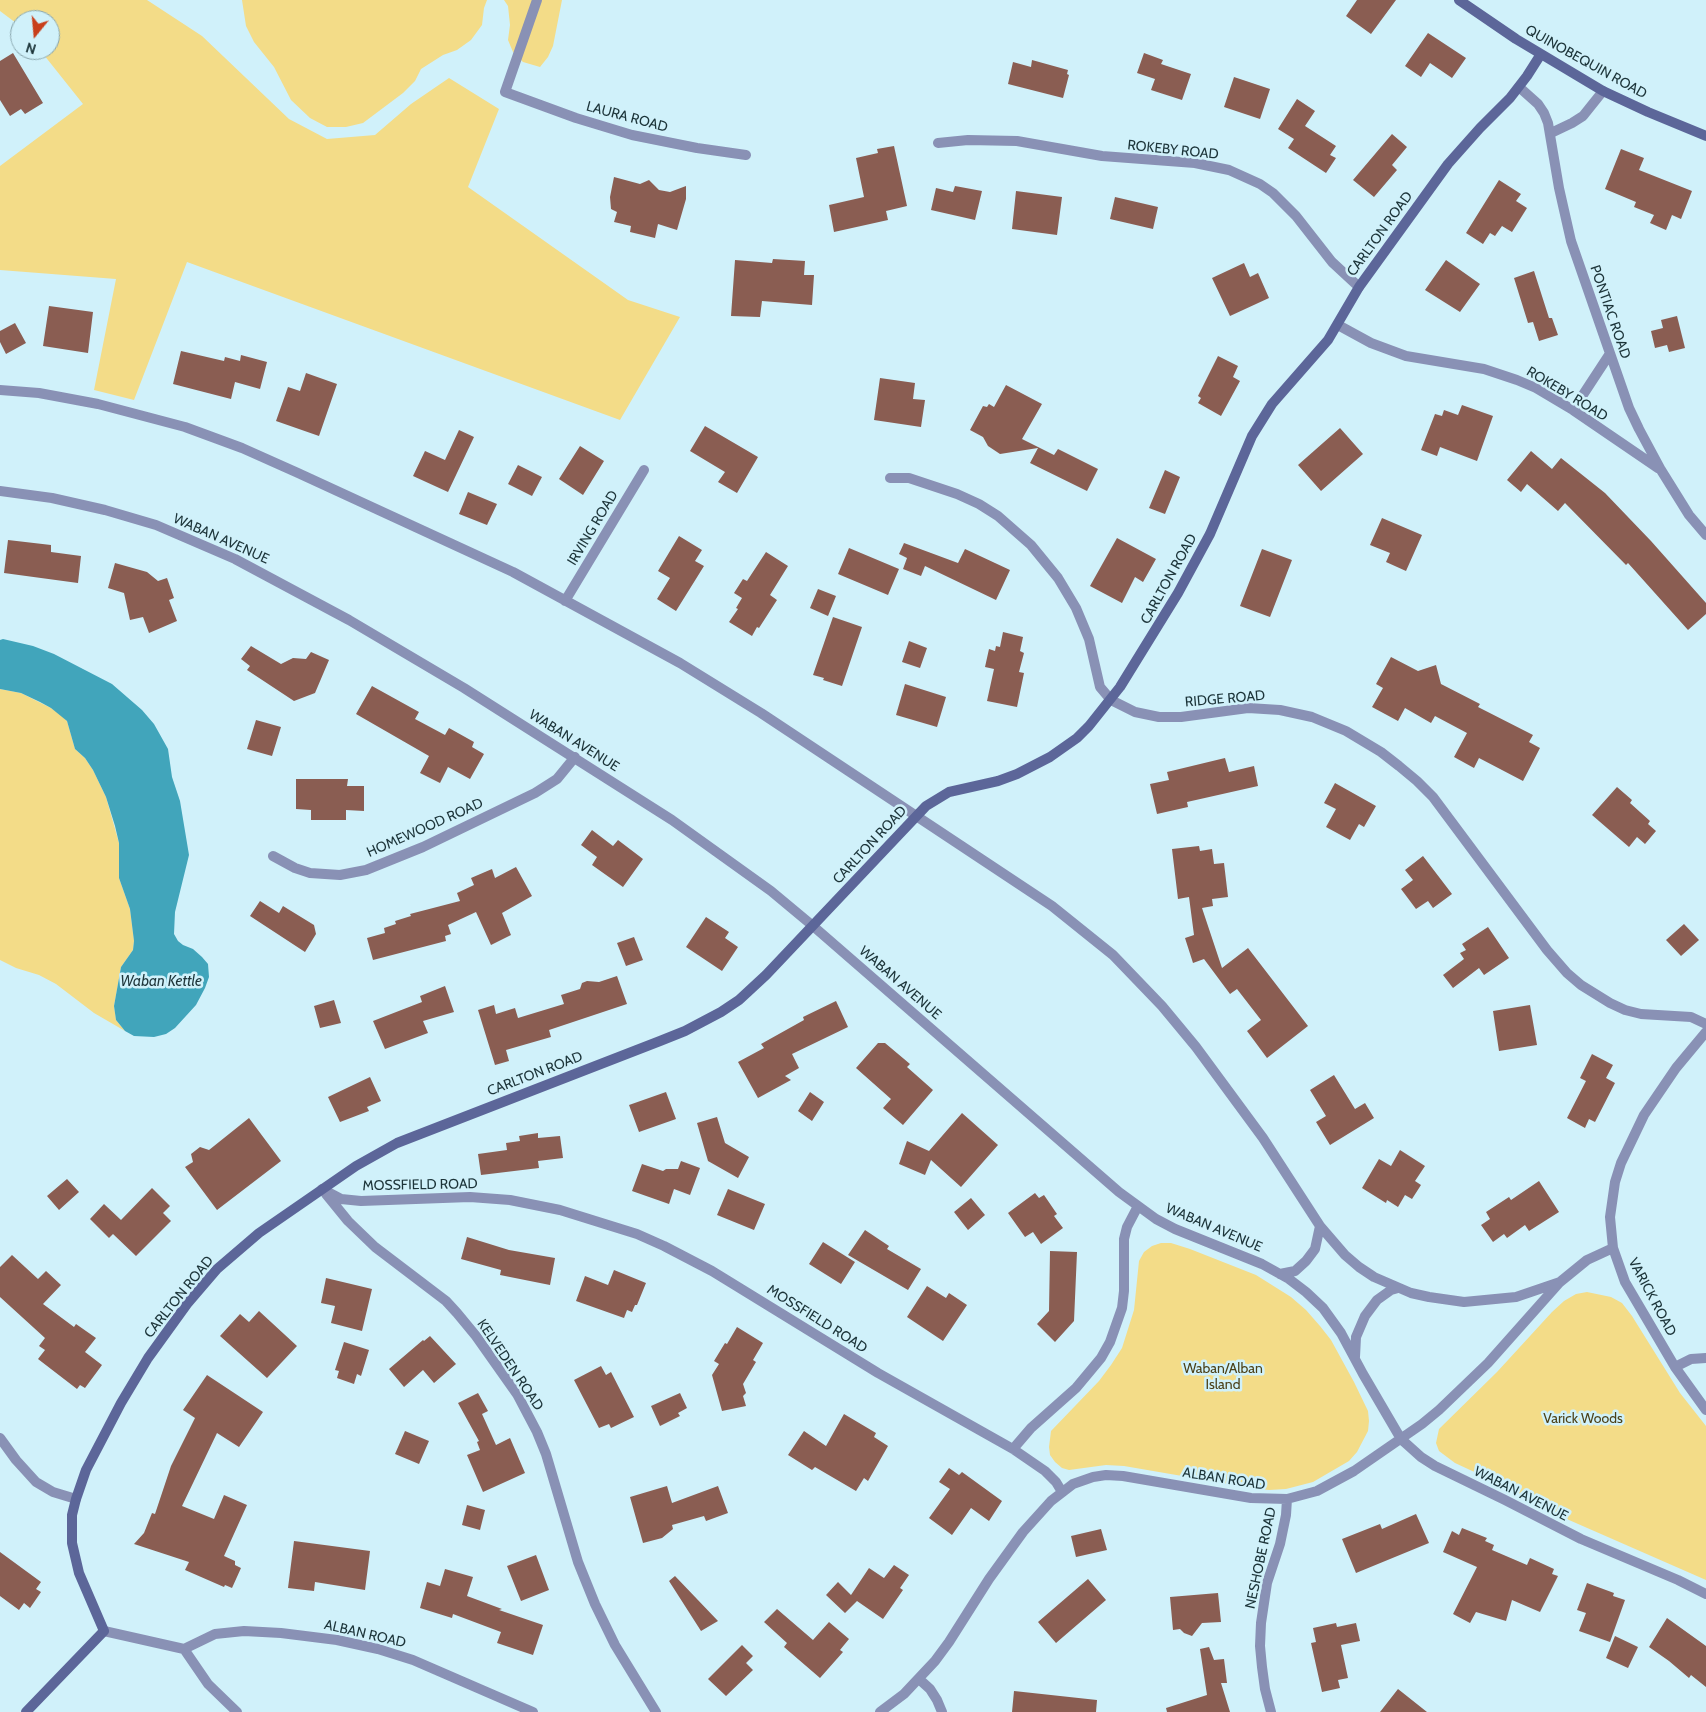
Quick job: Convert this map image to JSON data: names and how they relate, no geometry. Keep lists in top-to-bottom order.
{
  "streets": {
    "street": [
      "QUINOBEQUIN ROAD",
      "LAURA ROAD",
      "ROKEBY ROAD",
      "CARLTON ROAD",
      "PONTIAC ROAD",
      "IRVING ROAD",
      "WABAN AVENUE",
      "RIDGE ROAD",
      "HOMEWOOD ROAD",
      "MOSSFIELD ROAD",
      "VARICK ROAD",
      "KELVEDEN ROAD",
      "ALBAN ROAD",
      "NESHOBE ROAD"
    ]
  },
  "crossings": [
    ["QUINOBEQUIN ROAD", "CARLTON ROAD"],
    ["ROKEBY ROAD", "CARLTON ROAD"],
    ["ROKEBY ROAD", "PONTIAC ROAD"],
    ["CARLTON ROAD", "PONTIAC ROAD"],
    ["CARLTON ROAD", "WABAN AVENUE"],
    ["CARLTON ROAD", "RIDGE ROAD"],
    ["CARLTON ROAD", "MOSSFIELD ROAD"],
    ["CARLTON ROAD", "KELVEDEN ROAD"],
    ["WABAN AVENUE", "HOMEWOOD ROAD"],
    ["WABAN AVENUE", "ALBAN ROAD"],
    ["MOSSFIELD ROAD", "KELVEDEN ROAD"],
    ["MOSSFIELD ROAD", "ALBAN ROAD"],
    ["VARICK ROAD", "ALBAN ROAD"],
    ["ALBAN ROAD", "NESHOBE ROAD"]
  ],
  "water": ["Waban Kettle"],
  "parks": ["Waban/Alban Island", "Varick Woods"],
  "north": "bottom"
}
